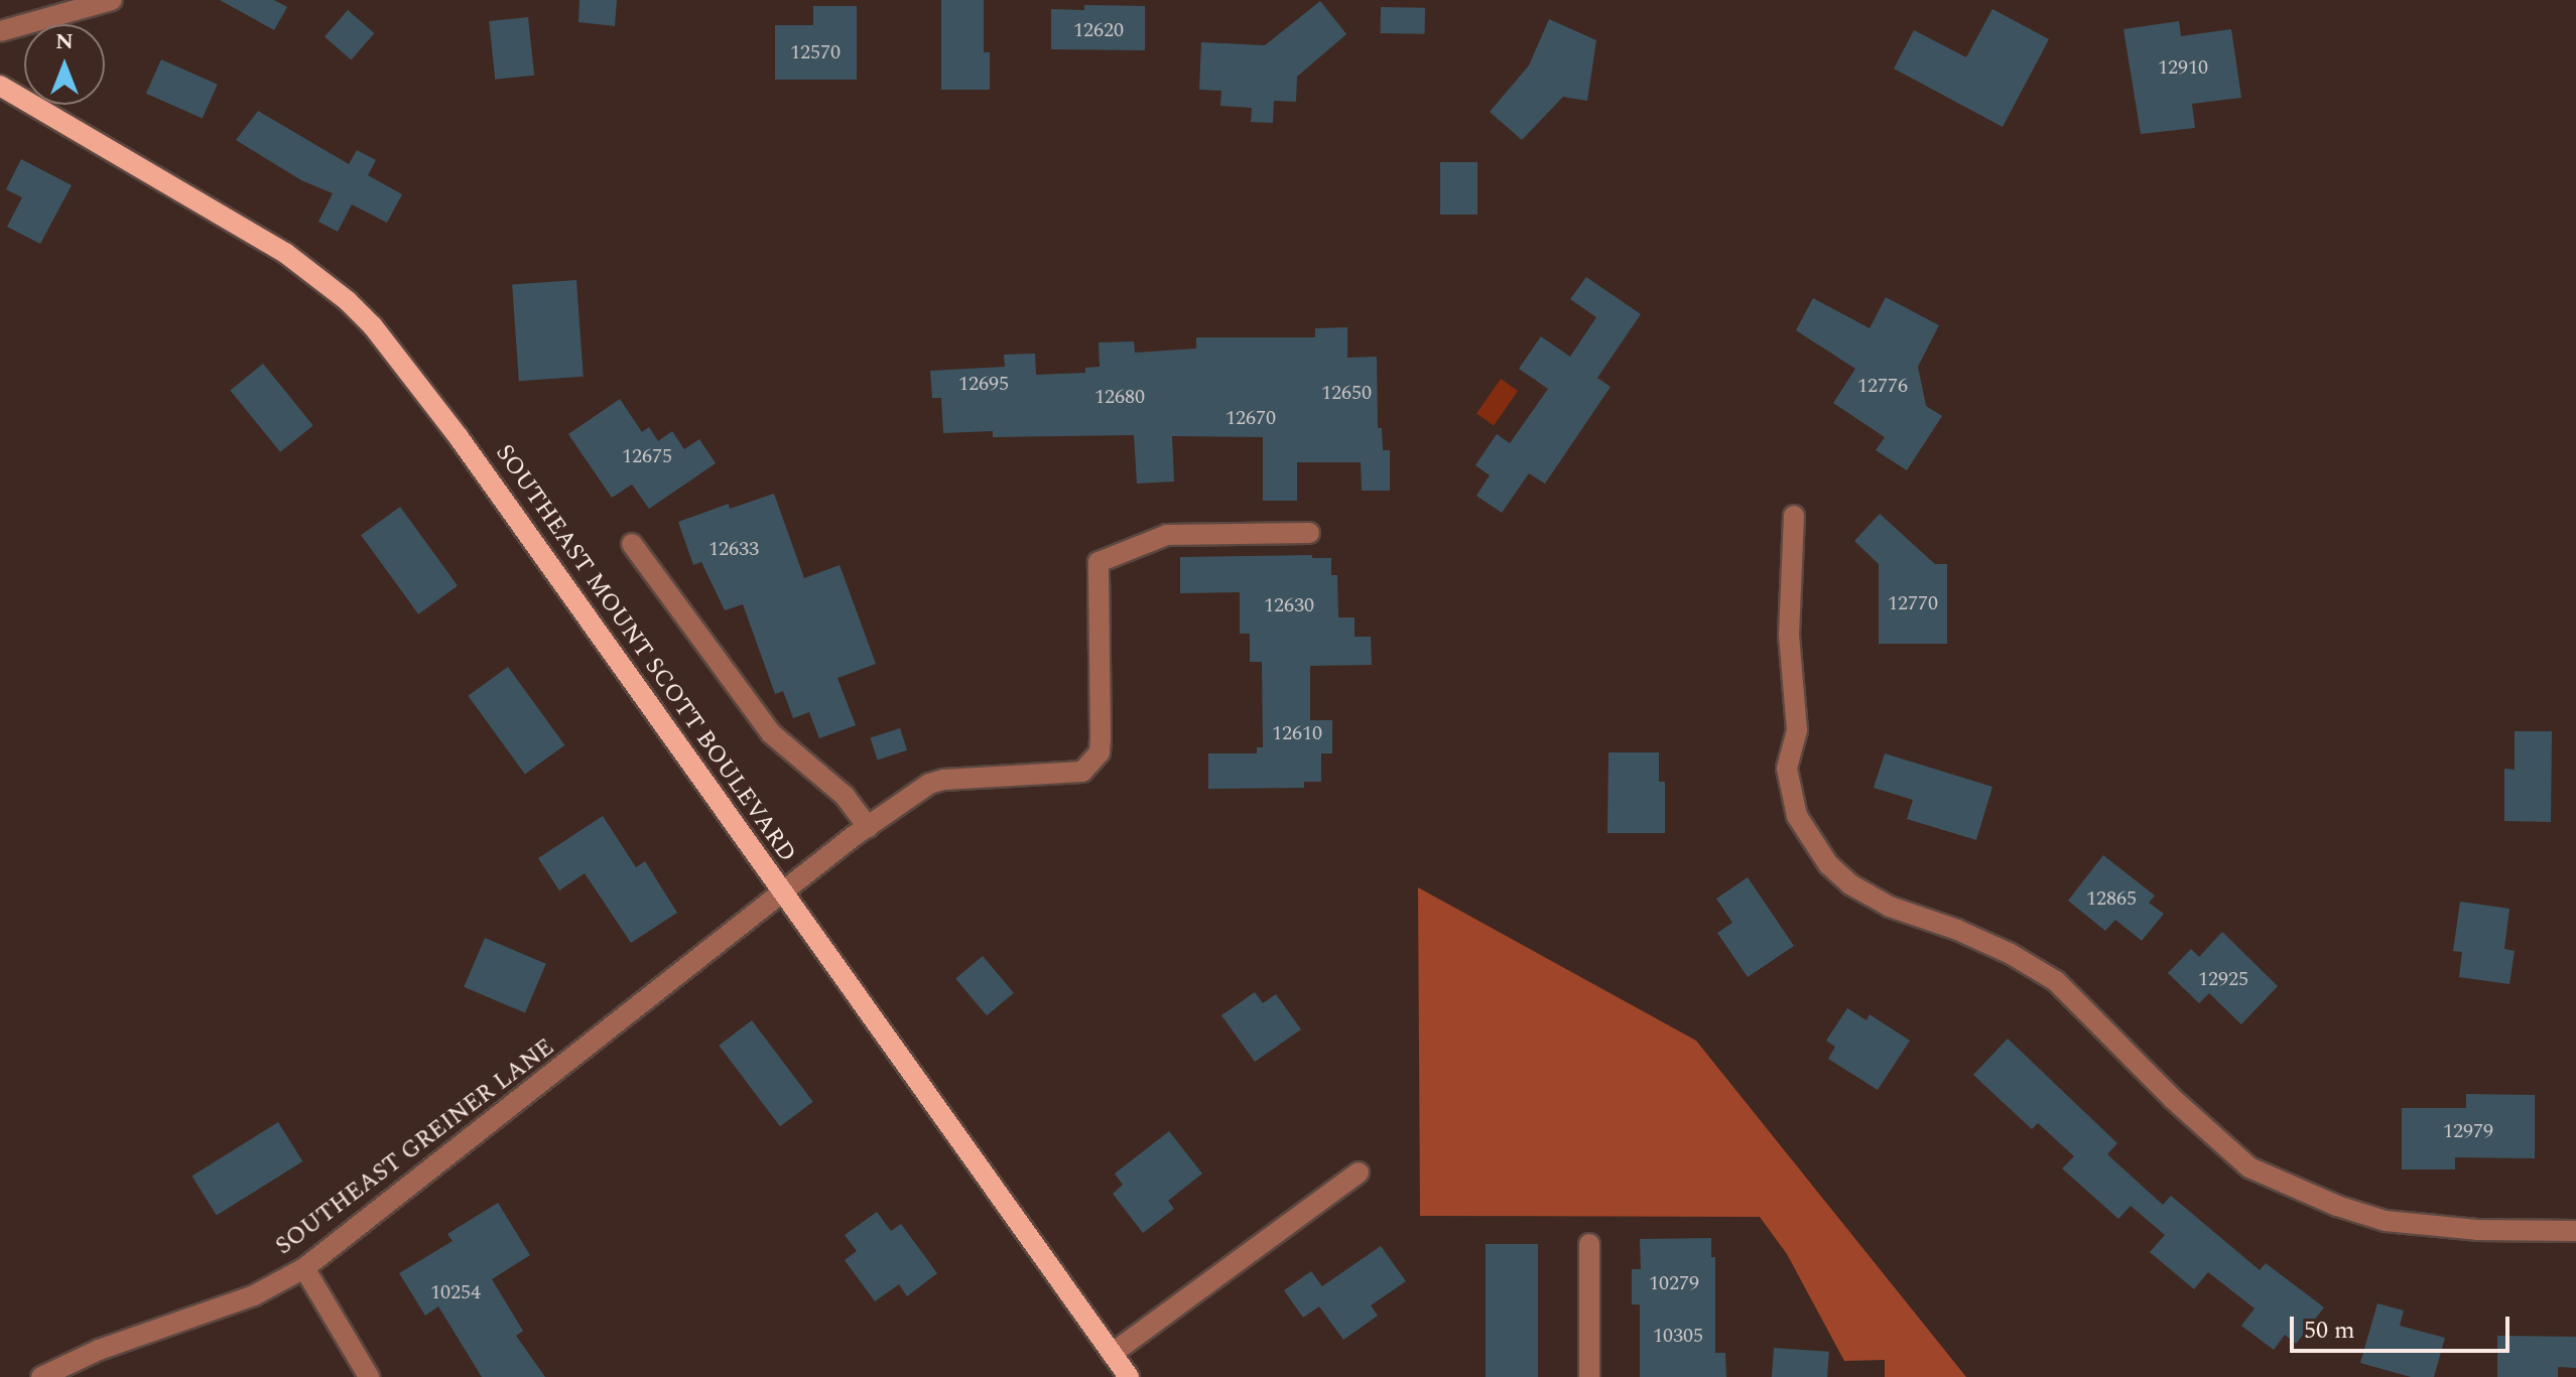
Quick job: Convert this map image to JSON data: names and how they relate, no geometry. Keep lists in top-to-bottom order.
{
  "streets": {
    "main road": ["SOUTHEAST MOUNT SCOTT BOULEVARD"],
    "street": ["SOUTHEAST GREINER LANE"]
  },
  "crossings": [
    ["SOUTHEAST MOUNT SCOTT BOULEVARD", "SOUTHEAST GREINER LANE"]
  ],
  "house_numbers": [
    "12620",
    "12570",
    "12910",
    "12695",
    "12776",
    "12650",
    "12680",
    "12670",
    "12675",
    "12633",
    "12770",
    "12630",
    "12610",
    "12865",
    "12925",
    "12979",
    "10279",
    "10254",
    "10305"
  ],
  "scale_bar": "50 m",
  "north": "top"
}
